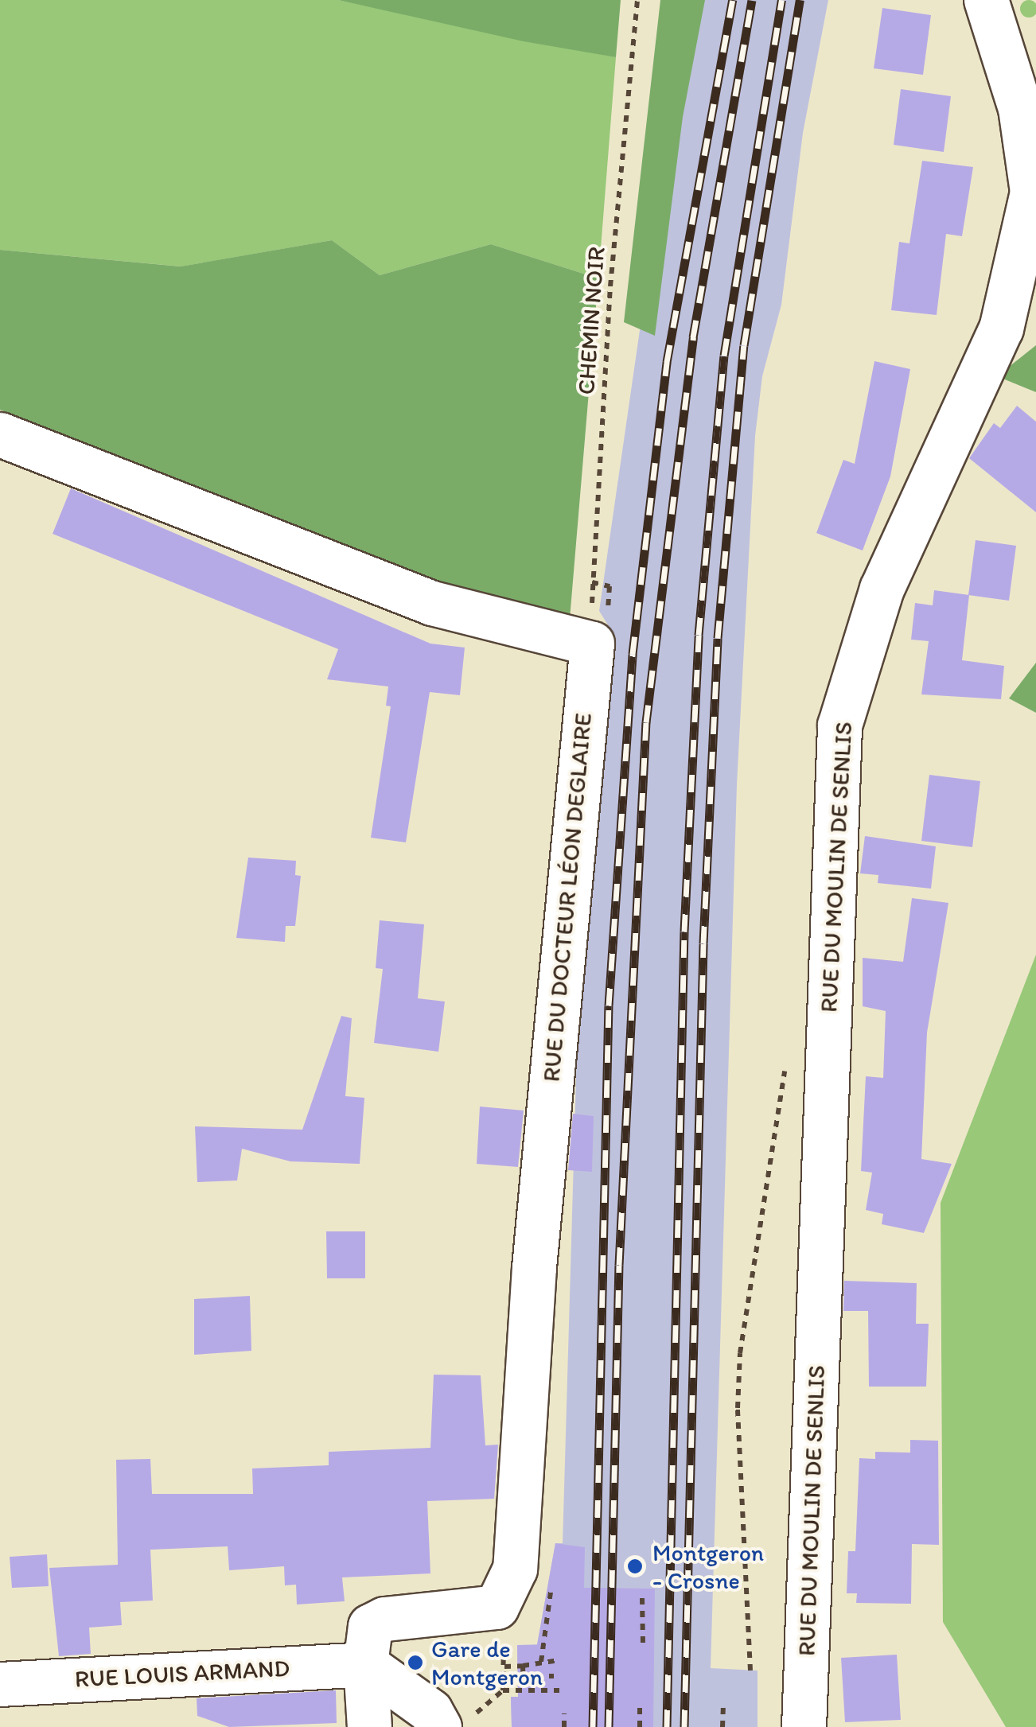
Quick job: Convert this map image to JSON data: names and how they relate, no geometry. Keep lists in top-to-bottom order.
{
  "streets": {
    "street": ["RUE DU MOULIN DE SENLIS", "RUE DU DOCTEUR LÉON DEGLAIRE", "RUE LOUIS ARMAND"],
    "path": ["CHEMIN NOIR"]
  },
  "crossings": [
    ["CHEMIN NOIR", "RUE DU DOCTEUR LÉON DEGLAIRE"],
    ["RUE DU DOCTEUR LÉON DEGLAIRE", "RUE LOUIS ARMAND"]
  ],
  "places": ["Montgeron - Crosne", "Gare de Montgeron"]
}
